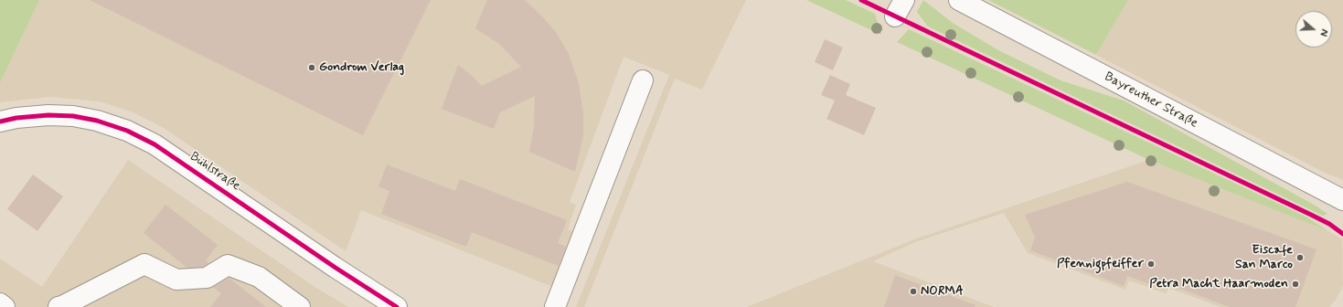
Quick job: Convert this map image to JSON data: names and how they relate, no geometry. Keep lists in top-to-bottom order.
{
  "streets": {
    "street": ["Bayreuther Straße", "Bühlstraße"]
  },
  "places": [
    "Gondrom Verlag",
    "Eiscafe San Marco",
    "Pfennigpfeiffer",
    "Petra Macht Haarmoden",
    "NORMA"
  ],
  "north": "right"
}
